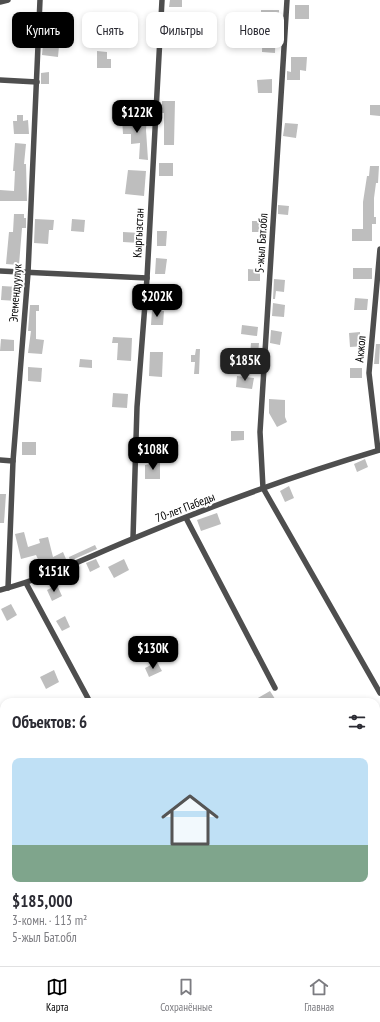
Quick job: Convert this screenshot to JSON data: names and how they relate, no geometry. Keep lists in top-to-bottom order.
{
  "streets": {
    "street": [
      "Кыргызстан",
      "5-жыл Бат.обл",
      "Эгемендуулук",
      "Акжол",
      "70-лет Пабеды"
    ]
  },
  "crossings": [
    ["Кыргызстан", "70-лет Пабеды"],
    ["5-жыл Бат.обл", "70-лет Пабеды"],
    ["Эгемендуулук", "70-лет Пабеды"],
    ["Акжол", "70-лет Пабеды"]
  ],
  "page": {
    "chip": [
      "Купить",
      "Снять",
      "Фильтры",
      "Новое"
    ],
    "price": [
      "$122K",
      "$202K",
      "$185K",
      "$108K",
      "$151K",
      "$130K"
    ],
    "heading": "Объектов: 6",
    "list": [
      {
        "name": "$185,000",
        "note": "3-комн. · 113 m² · 5-жыл Бат.обл"
      }
    ],
    "tabs": ["Карта", "Сохранённые", "Главная"]
  }
}
